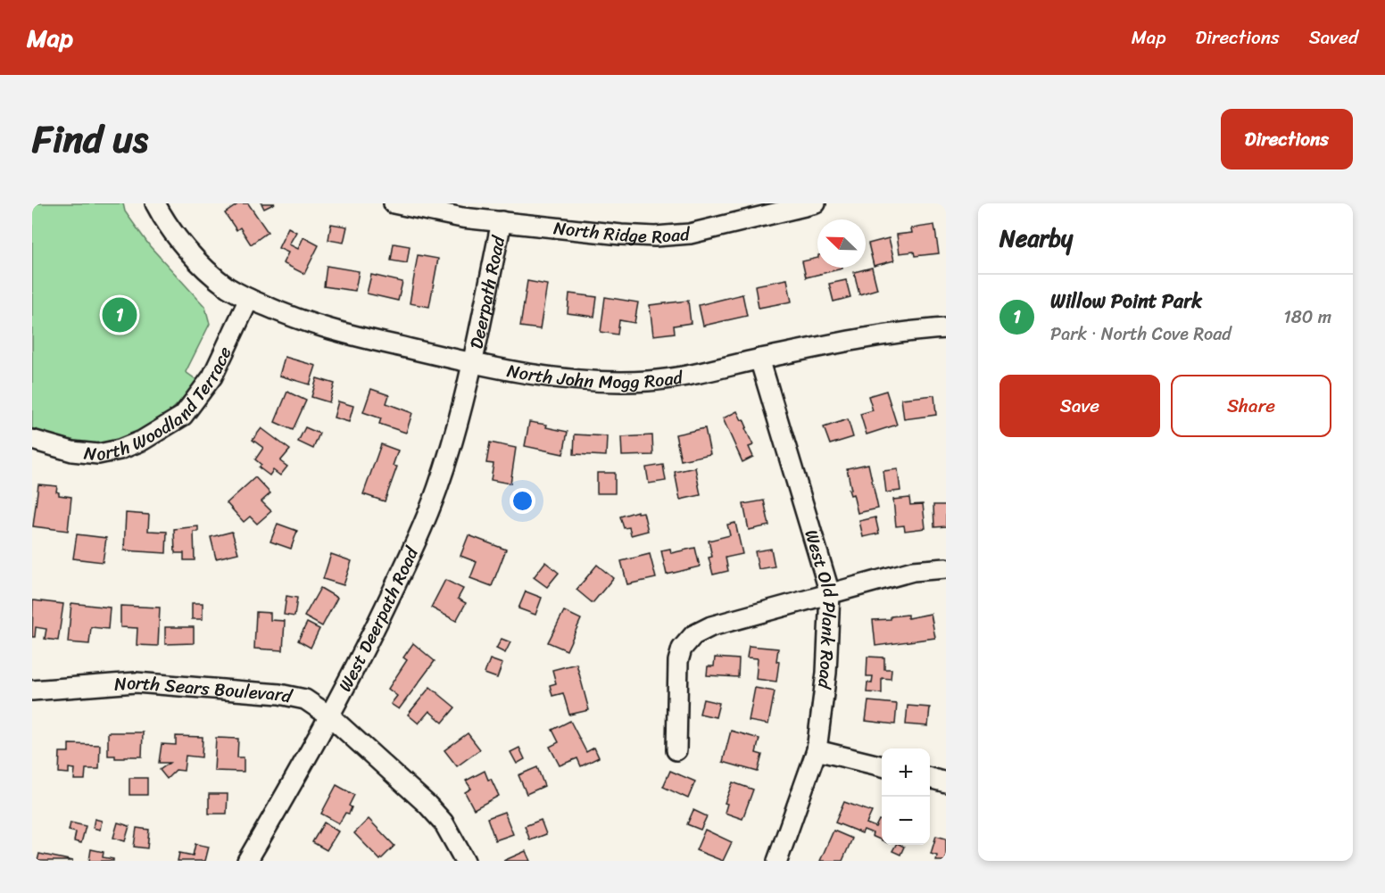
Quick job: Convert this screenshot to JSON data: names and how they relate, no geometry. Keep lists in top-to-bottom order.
{
  "streets": {
    "street": [
      "North Ridge Road",
      "Deerpath Road",
      "North John Mogg Road",
      "North Woodland Terrace",
      "West Old Plank Road",
      "West Deerpath Road",
      "North Sears Boulevard"
    ]
  },
  "crossings": [
    ["North Ridge Road", "Deerpath Road"],
    ["Deerpath Road", "North John Mogg Road"],
    ["Deerpath Road", "West Deerpath Road"],
    ["North John Mogg Road", "North Woodland Terrace"],
    ["North John Mogg Road", "West Old Plank Road"],
    ["North John Mogg Road", "West Deerpath Road"],
    ["West Deerpath Road", "North Sears Boulevard"]
  ],
  "north": "top left",
  "page": {
    "header": "Map",
    "nav": ["Map", "Directions", "Saved"],
    "title": "Find us",
    "buttons": [
      "Directions",
      ["Save", "Share"]
    ],
    "heading": "Nearby",
    "list": [
      {
        "mark": "1",
        "name": "Willow Point Park",
        "note": "Park · North Cove Road",
        "value": "180 m"
      }
    ],
    "pins": "1",
    "map_buttons": ["+", "−"]
  }
}
